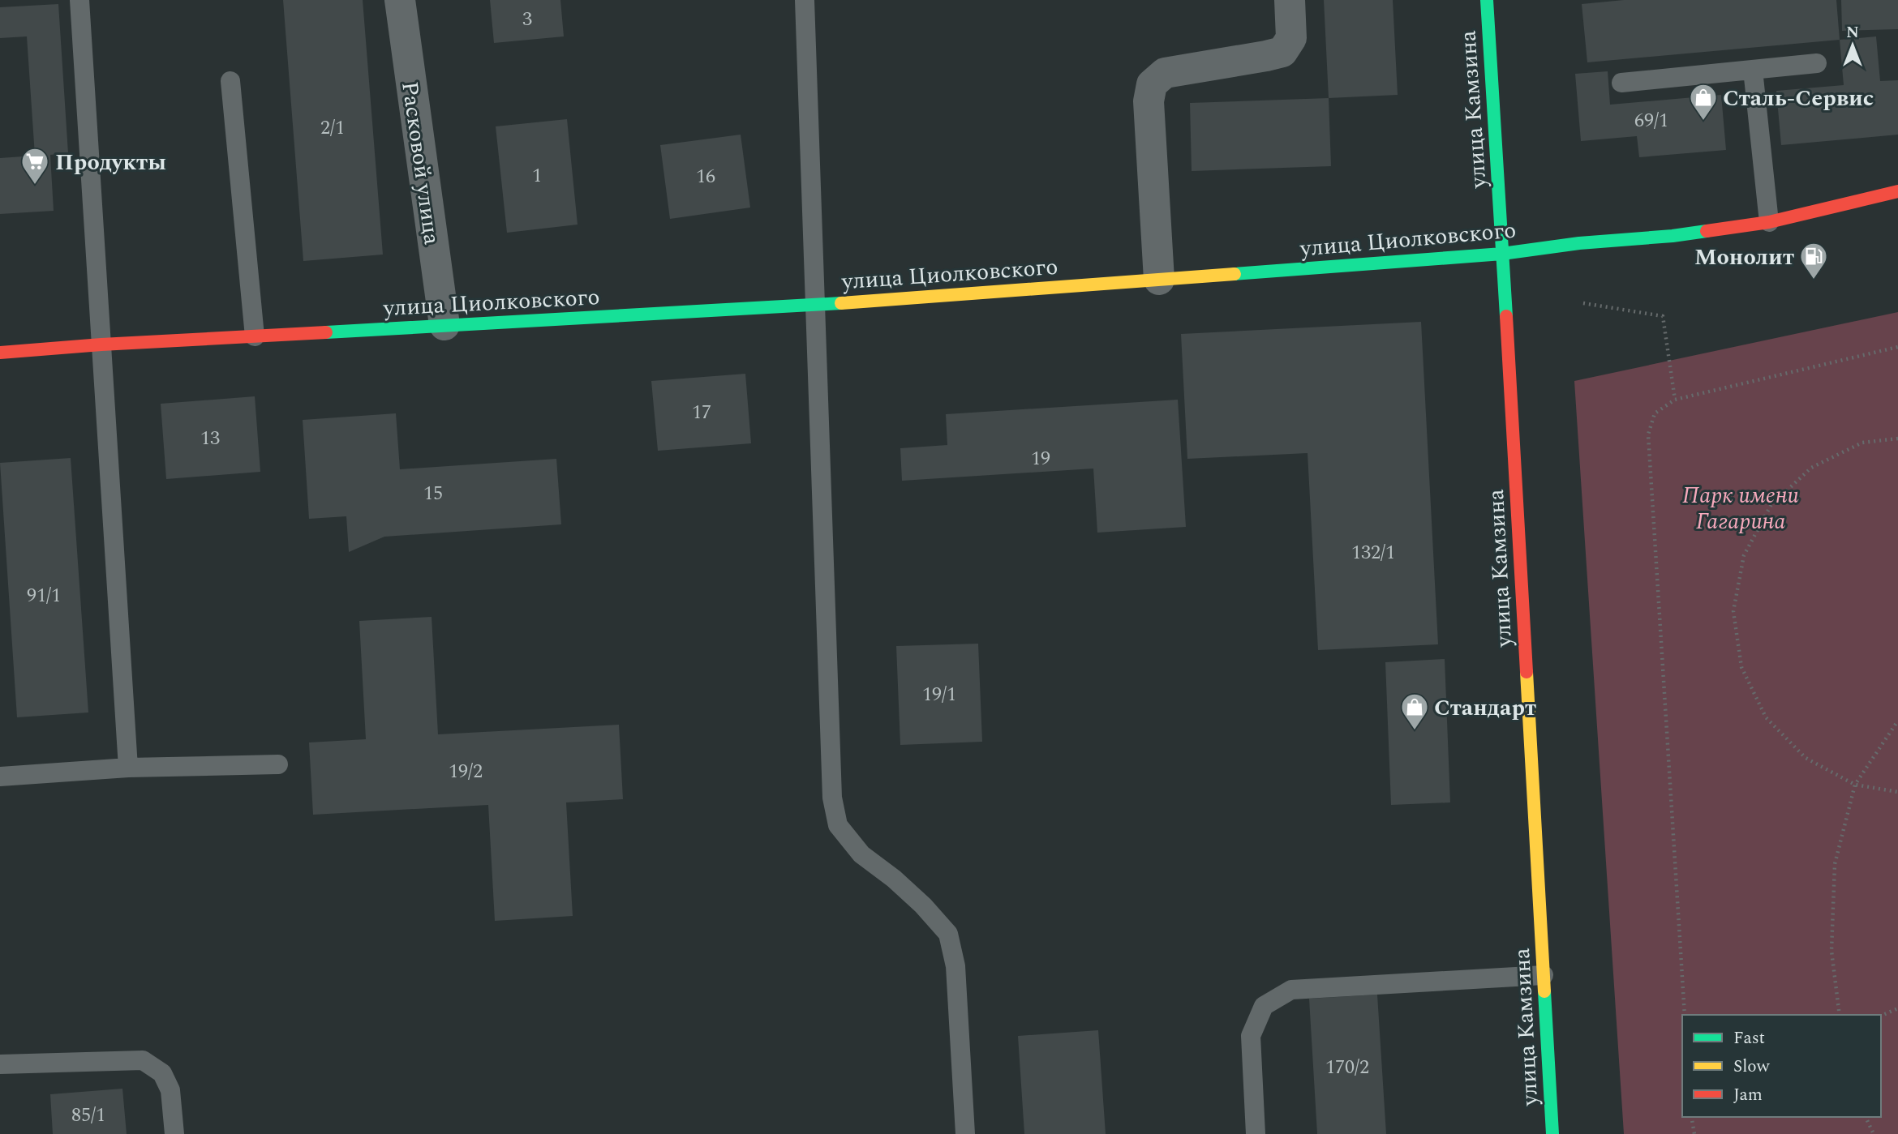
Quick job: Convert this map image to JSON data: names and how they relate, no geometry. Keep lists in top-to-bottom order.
{
  "streets": {
    "street": ["улица Камзина", "Расковой улица", "улица Циолковского"]
  },
  "crossings": [
    ["улица Камзина", "улица Циолковского"],
    ["Расковой улица", "улица Циолковского"]
  ],
  "parks": ["Парк имени Гагарина"],
  "places": {
    "shop": ["Сталь-Сервис", "Стандарт"],
    "supermarket": ["Продукты"],
    "fuel station": ["Монолит"]
  },
  "house_numbers": [
    "3",
    "69/1",
    "2/1",
    "1",
    "16",
    "17",
    "13",
    "19",
    "15",
    "132/1",
    "91/1",
    "19/1",
    "19/2",
    "170/2",
    "85/1"
  ],
  "legend": ["Fast", "Slow", "Jam"],
  "north": "top"
}
